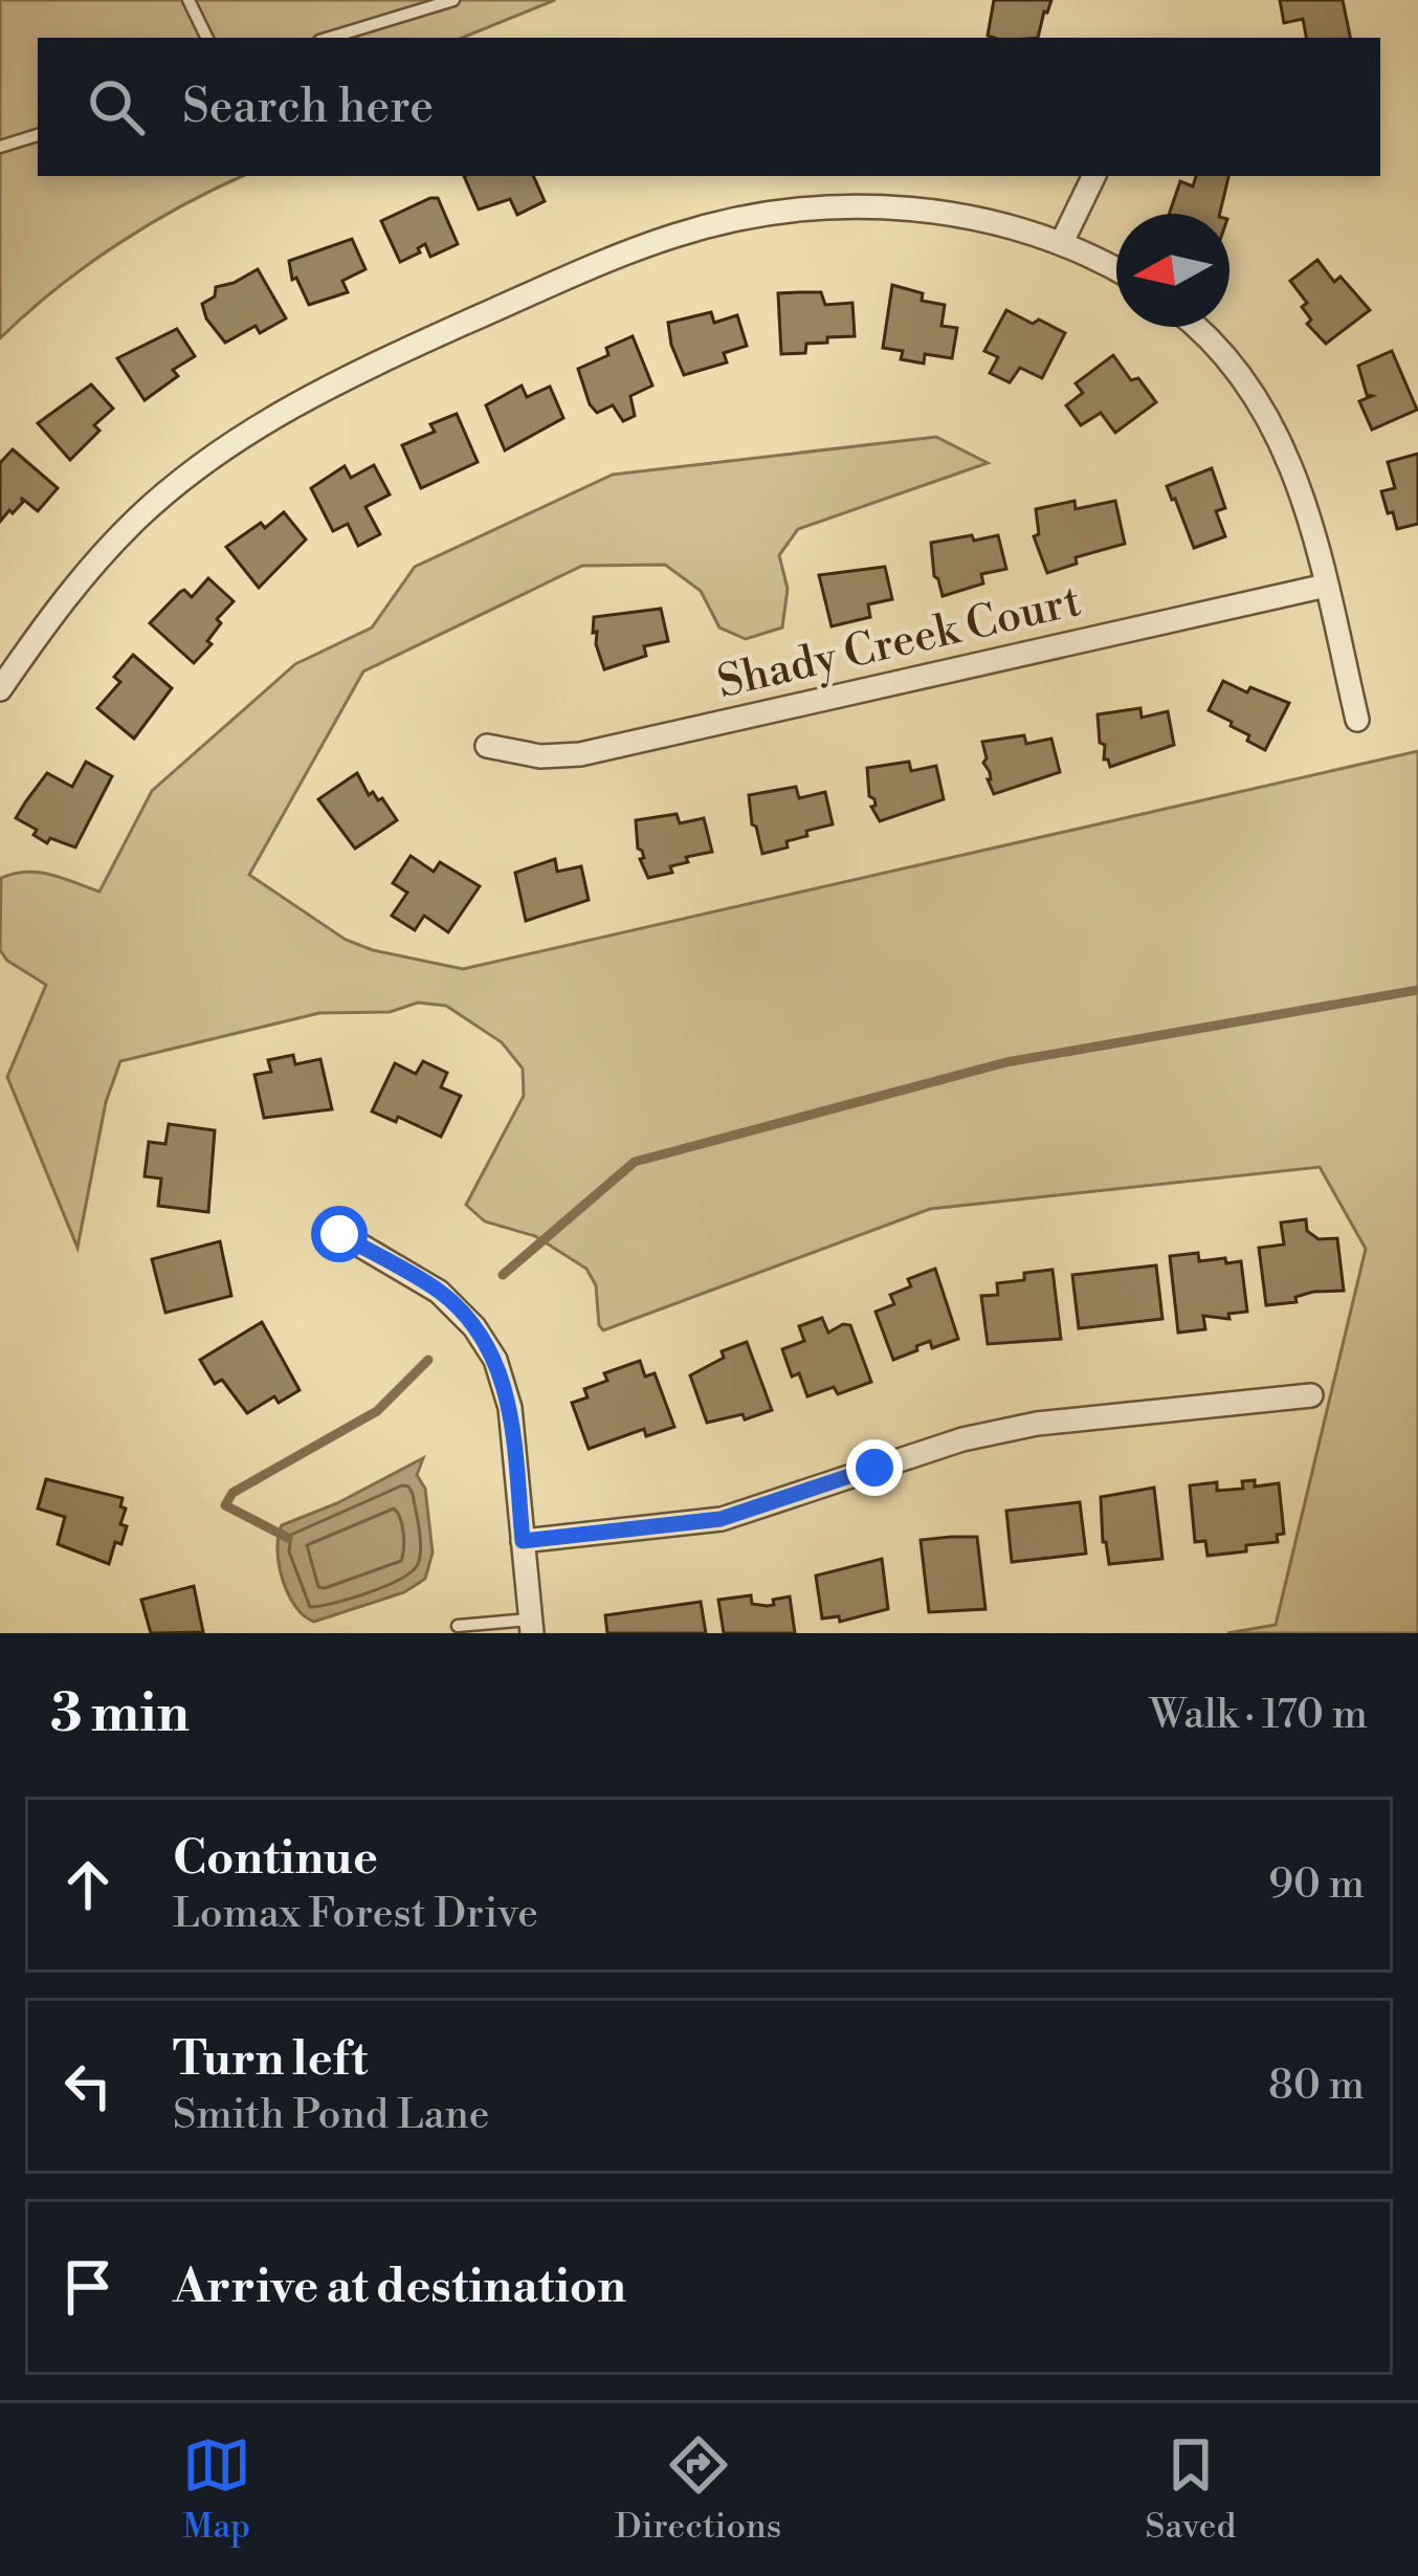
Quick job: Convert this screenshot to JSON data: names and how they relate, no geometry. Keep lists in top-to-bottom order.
{
  "streets": {
    "street": ["Shady Creek Court"]
  },
  "north": "left",
  "page": {
    "search": "Search here",
    "heading": ["3 min", "Walk · 170 m"],
    "list": [
      ["Continue", "Lomax Forest Drive", "90 m"],
      ["Turn left", "Smith Pond Lane", "80 m"],
      "Arrive at destination"
    ],
    "nav": ["Map", "Directions", "Saved"]
  }
}
